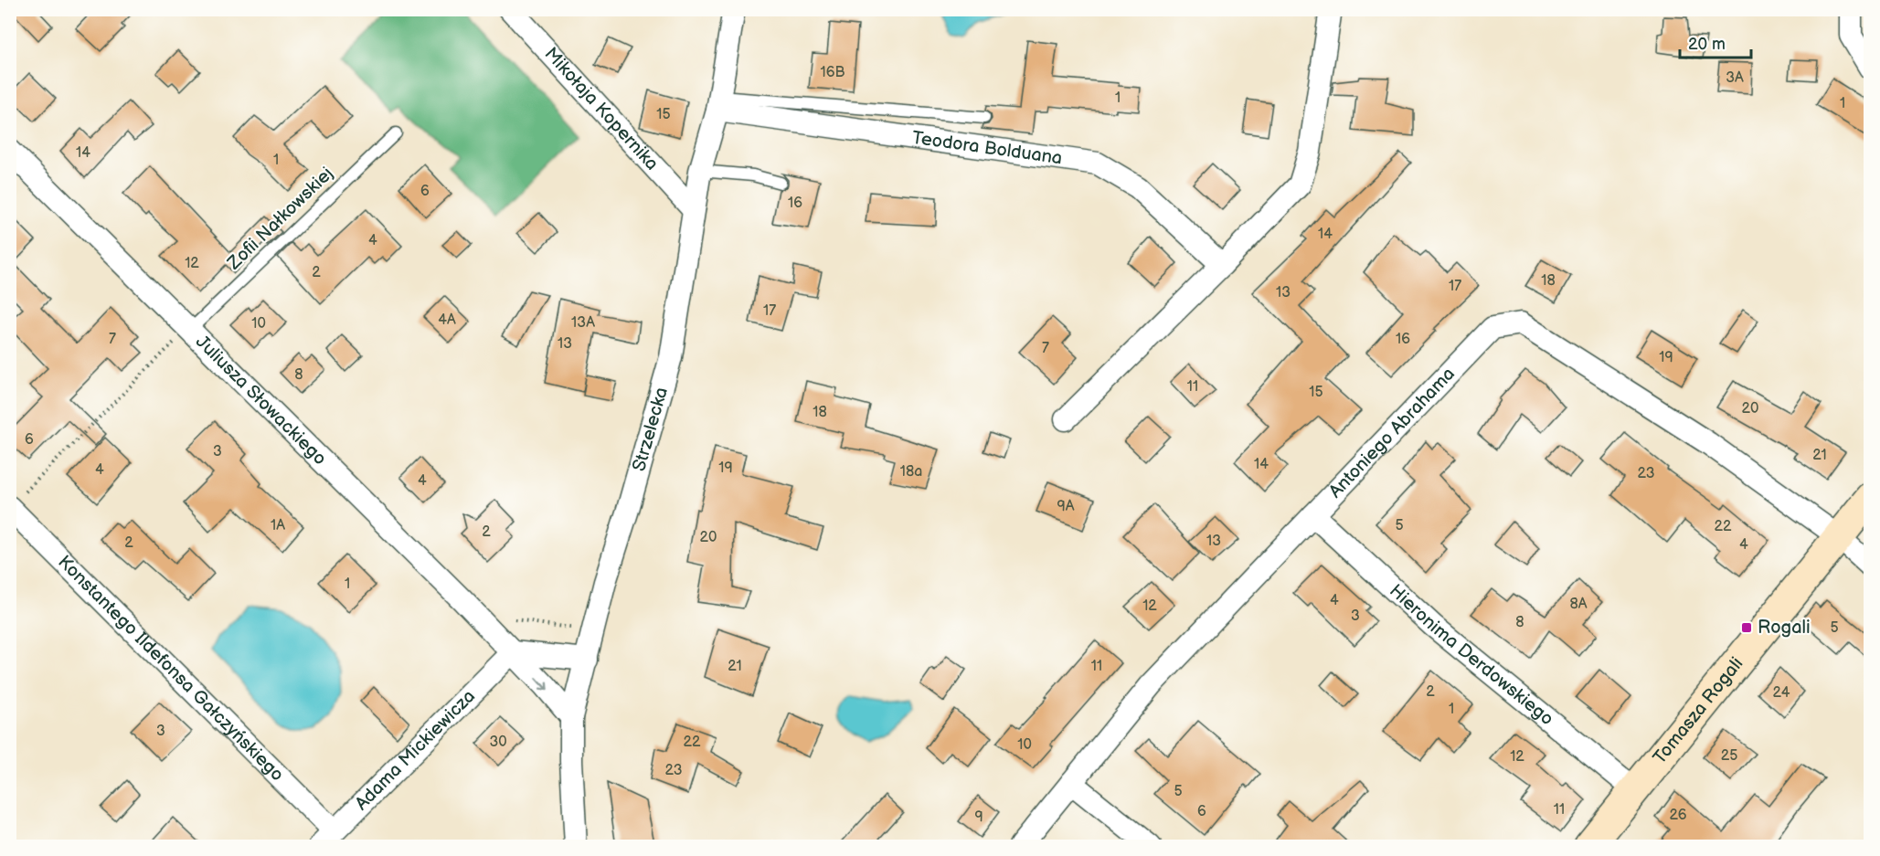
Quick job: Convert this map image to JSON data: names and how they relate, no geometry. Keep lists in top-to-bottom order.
{
  "streets": {
    "street": [
      "Mikołaja Kopernika",
      "Teodora Bolduana",
      "Juliusza Słowackiego",
      "Strzelecka",
      "Antoniego Abrahama",
      "Hieronima Derdowskiego",
      "Konstantego Ildefonsa Gałczyńskiego",
      "Tomasza Rogali",
      "Adama Mickiewicza"
    ],
    "lane": ["Zofii Nałkowskiej"]
  },
  "crossings": [
    ["Mikołaja Kopernika", "Strzelecka"],
    ["Teodora Bolduana", "Strzelecka"],
    ["Zofii Nałkowskiej", "Juliusza Słowackiego"],
    ["Juliusza Słowackiego", "Strzelecka"],
    ["Juliusza Słowackiego", "Adama Mickiewicza"],
    ["Antoniego Abrahama", "Hieronima Derdowskiego"],
    ["Antoniego Abrahama", "Tomasza Rogali"],
    ["Hieronima Derdowskiego", "Tomasza Rogali"],
    ["Konstantego Ildefonsa Gałczyńskiego", "Adama Mickiewicza"]
  ],
  "places": {
    "transit": ["Rogali"]
  },
  "house_numbers": [
    "16B",
    "3A",
    "1",
    "1",
    "15",
    "14",
    "1",
    "6",
    "16",
    "14",
    "4",
    "12",
    "2",
    "18",
    "17",
    "13",
    "17",
    "4A",
    "13A",
    "10",
    "7",
    "16",
    "13",
    "7",
    "19",
    "8",
    "11",
    "15",
    "20",
    "18",
    "6",
    "3",
    "21",
    "14",
    "19",
    "4",
    "18a",
    "23",
    "4",
    "9A",
    "1A",
    "5",
    "22",
    "2",
    "20",
    "13",
    "2",
    "4",
    "1",
    "4",
    "8A",
    "12",
    "3",
    "8",
    "5",
    "21",
    "11",
    "2",
    "24",
    "1",
    "3",
    "30",
    "22",
    "10",
    "25",
    "12",
    "23",
    "5",
    "11",
    "6",
    "26",
    "9"
  ],
  "scale_bar": "20 m"
}
